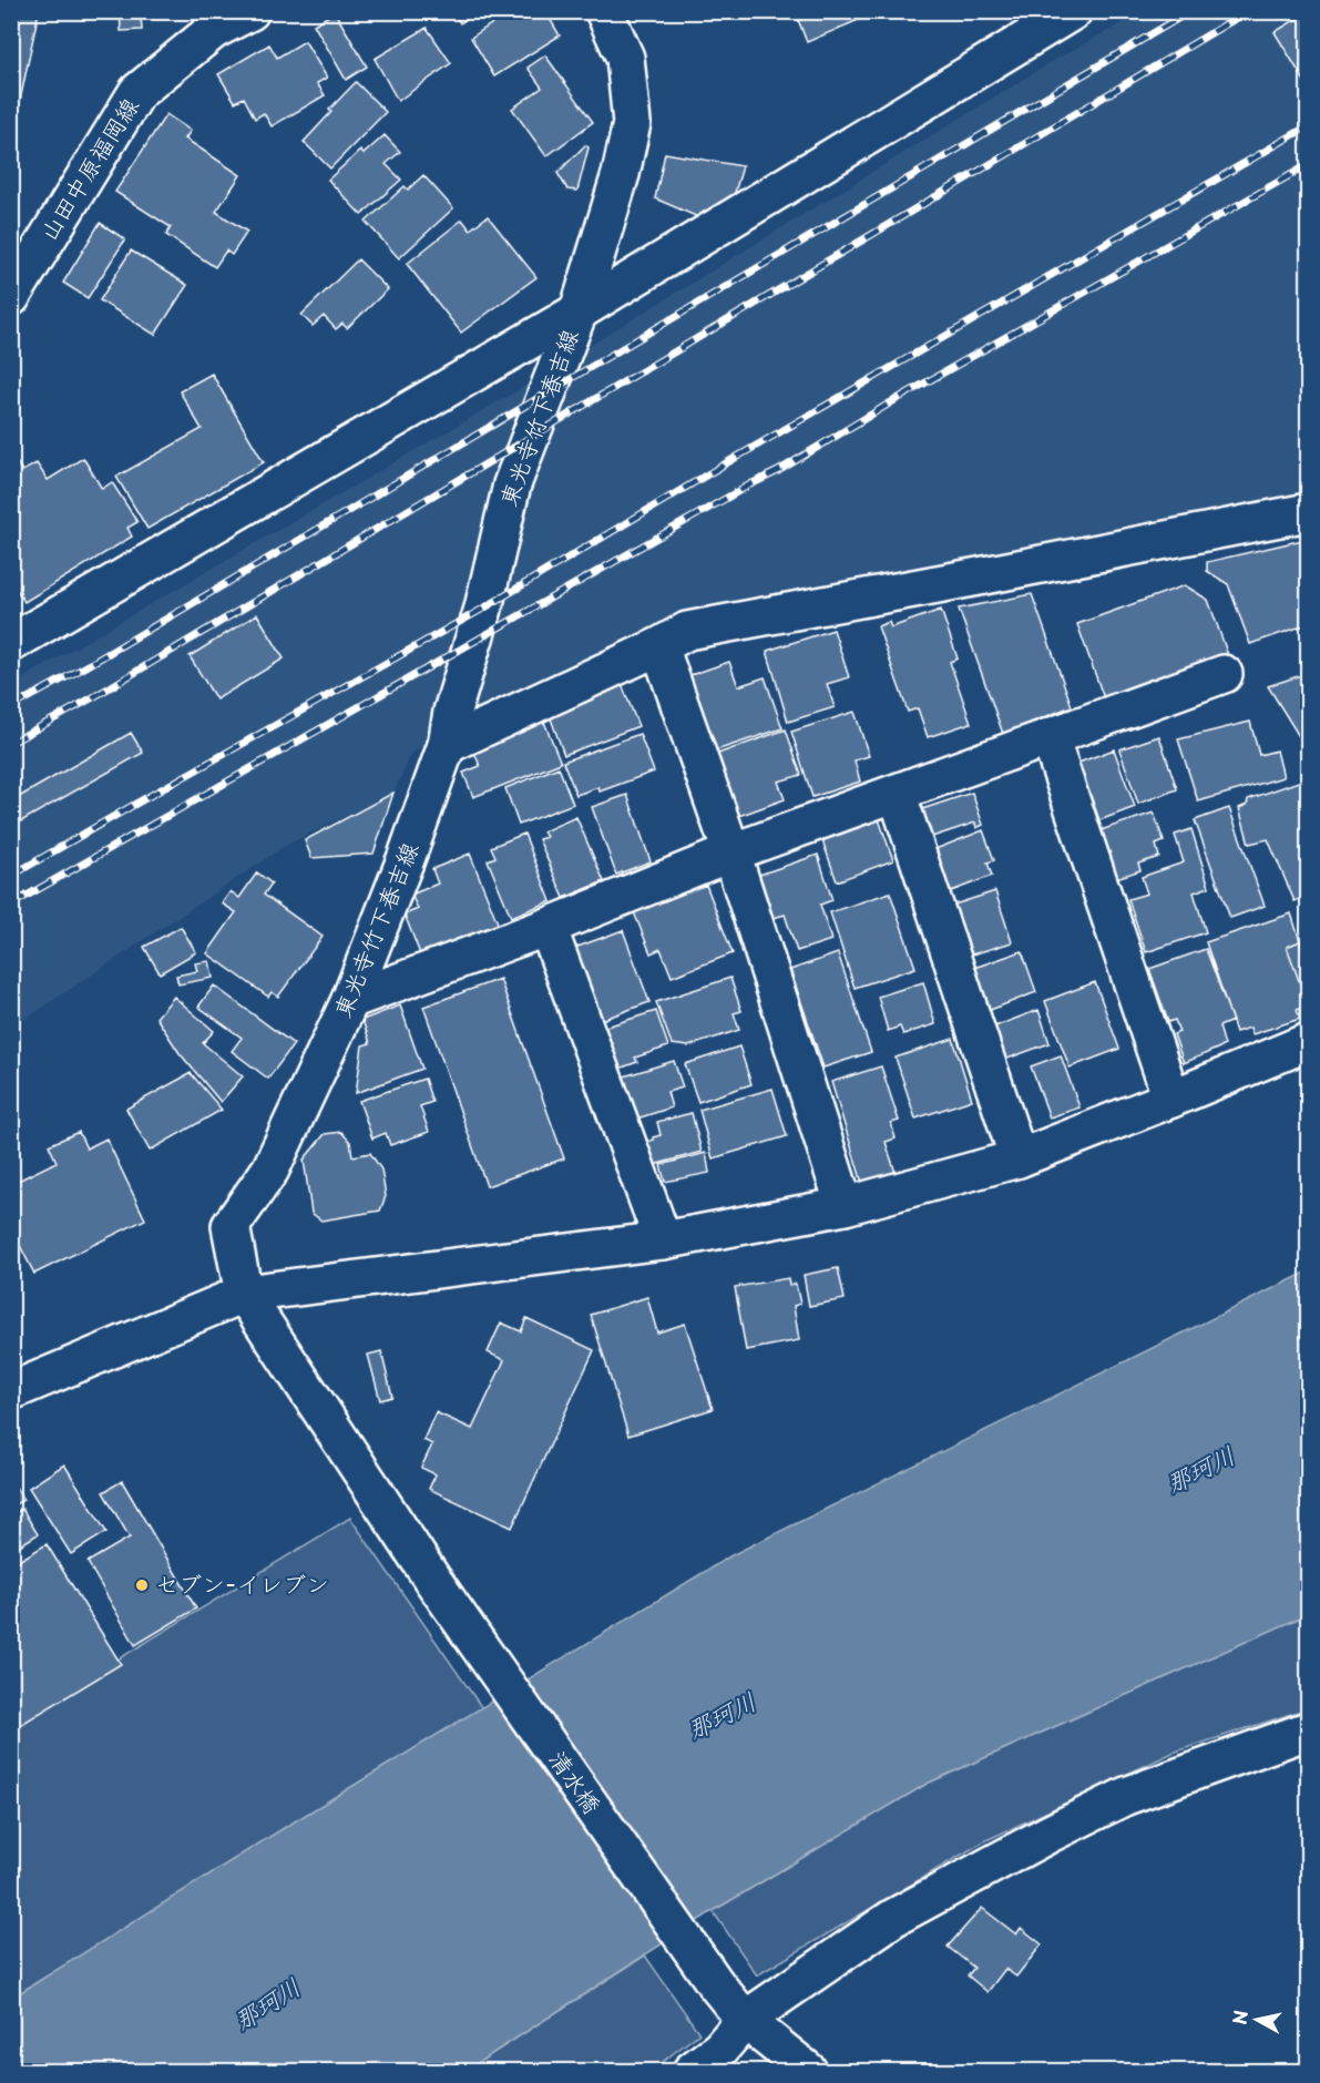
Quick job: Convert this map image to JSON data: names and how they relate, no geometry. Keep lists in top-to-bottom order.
{
  "streets": {
    "street": ["山田中原福岡線", "東光寺竹下春吉線", "清水橋"]
  },
  "crossings": [
    ["東光寺竹下春吉線", "清水橋"]
  ],
  "water": ["那珂川"],
  "places": ["セブン-イレブン"],
  "north": "left"
}
